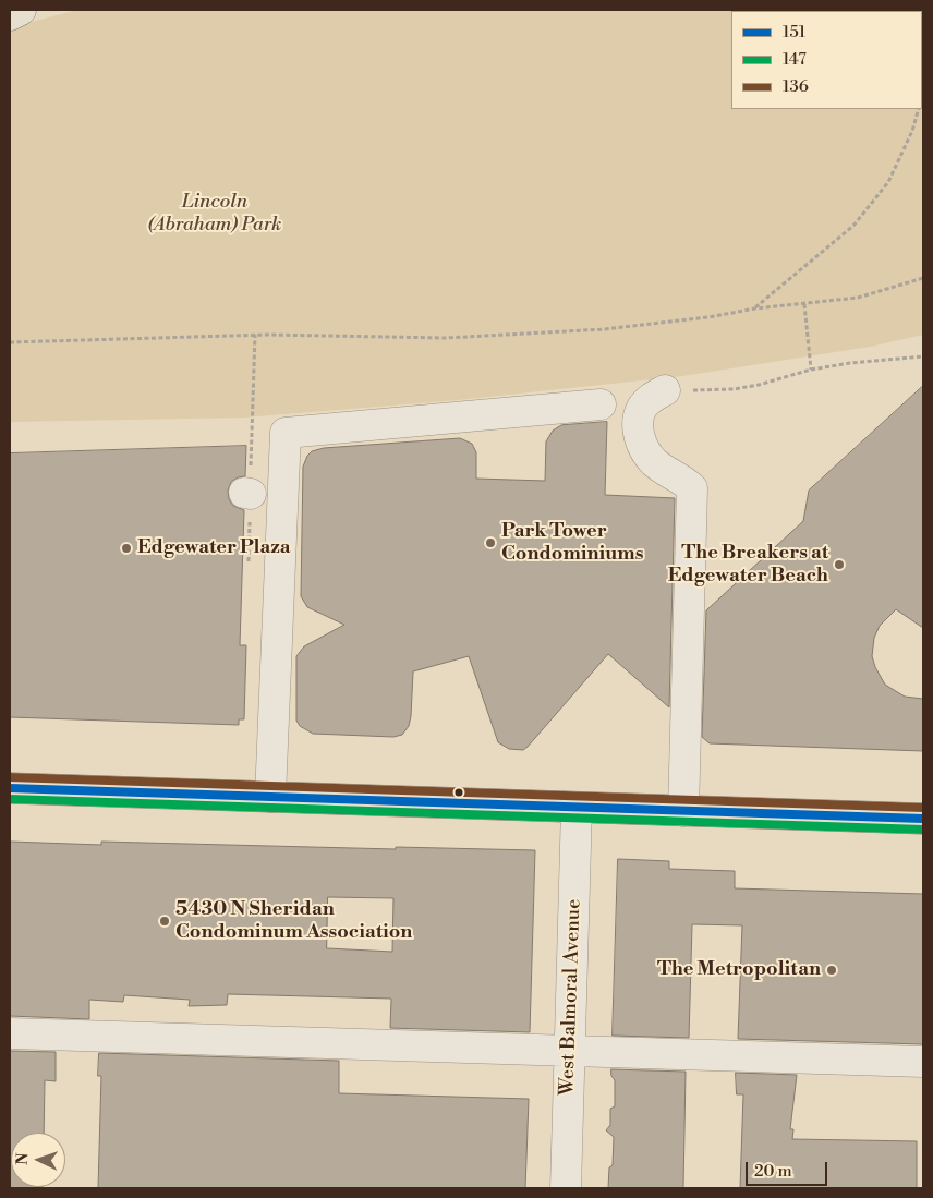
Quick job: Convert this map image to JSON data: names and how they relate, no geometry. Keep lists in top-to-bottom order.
{
  "streets": {
    "street": ["West Balmoral Avenue"]
  },
  "parks": ["Lincoln (Abraham) Park"],
  "places": [
    "Park Tower Condominiums",
    "Edgewater Plaza",
    "The Breakers at Edgewater Beach",
    "5430 N Sheridan Condominum Association",
    "The Metropolitan"
  ],
  "lines": ["transit line 136", "transit line 151", "transit line 147"],
  "legend": ["151", "147", "136"],
  "scale_bar": "20 m",
  "north": "left"
}
